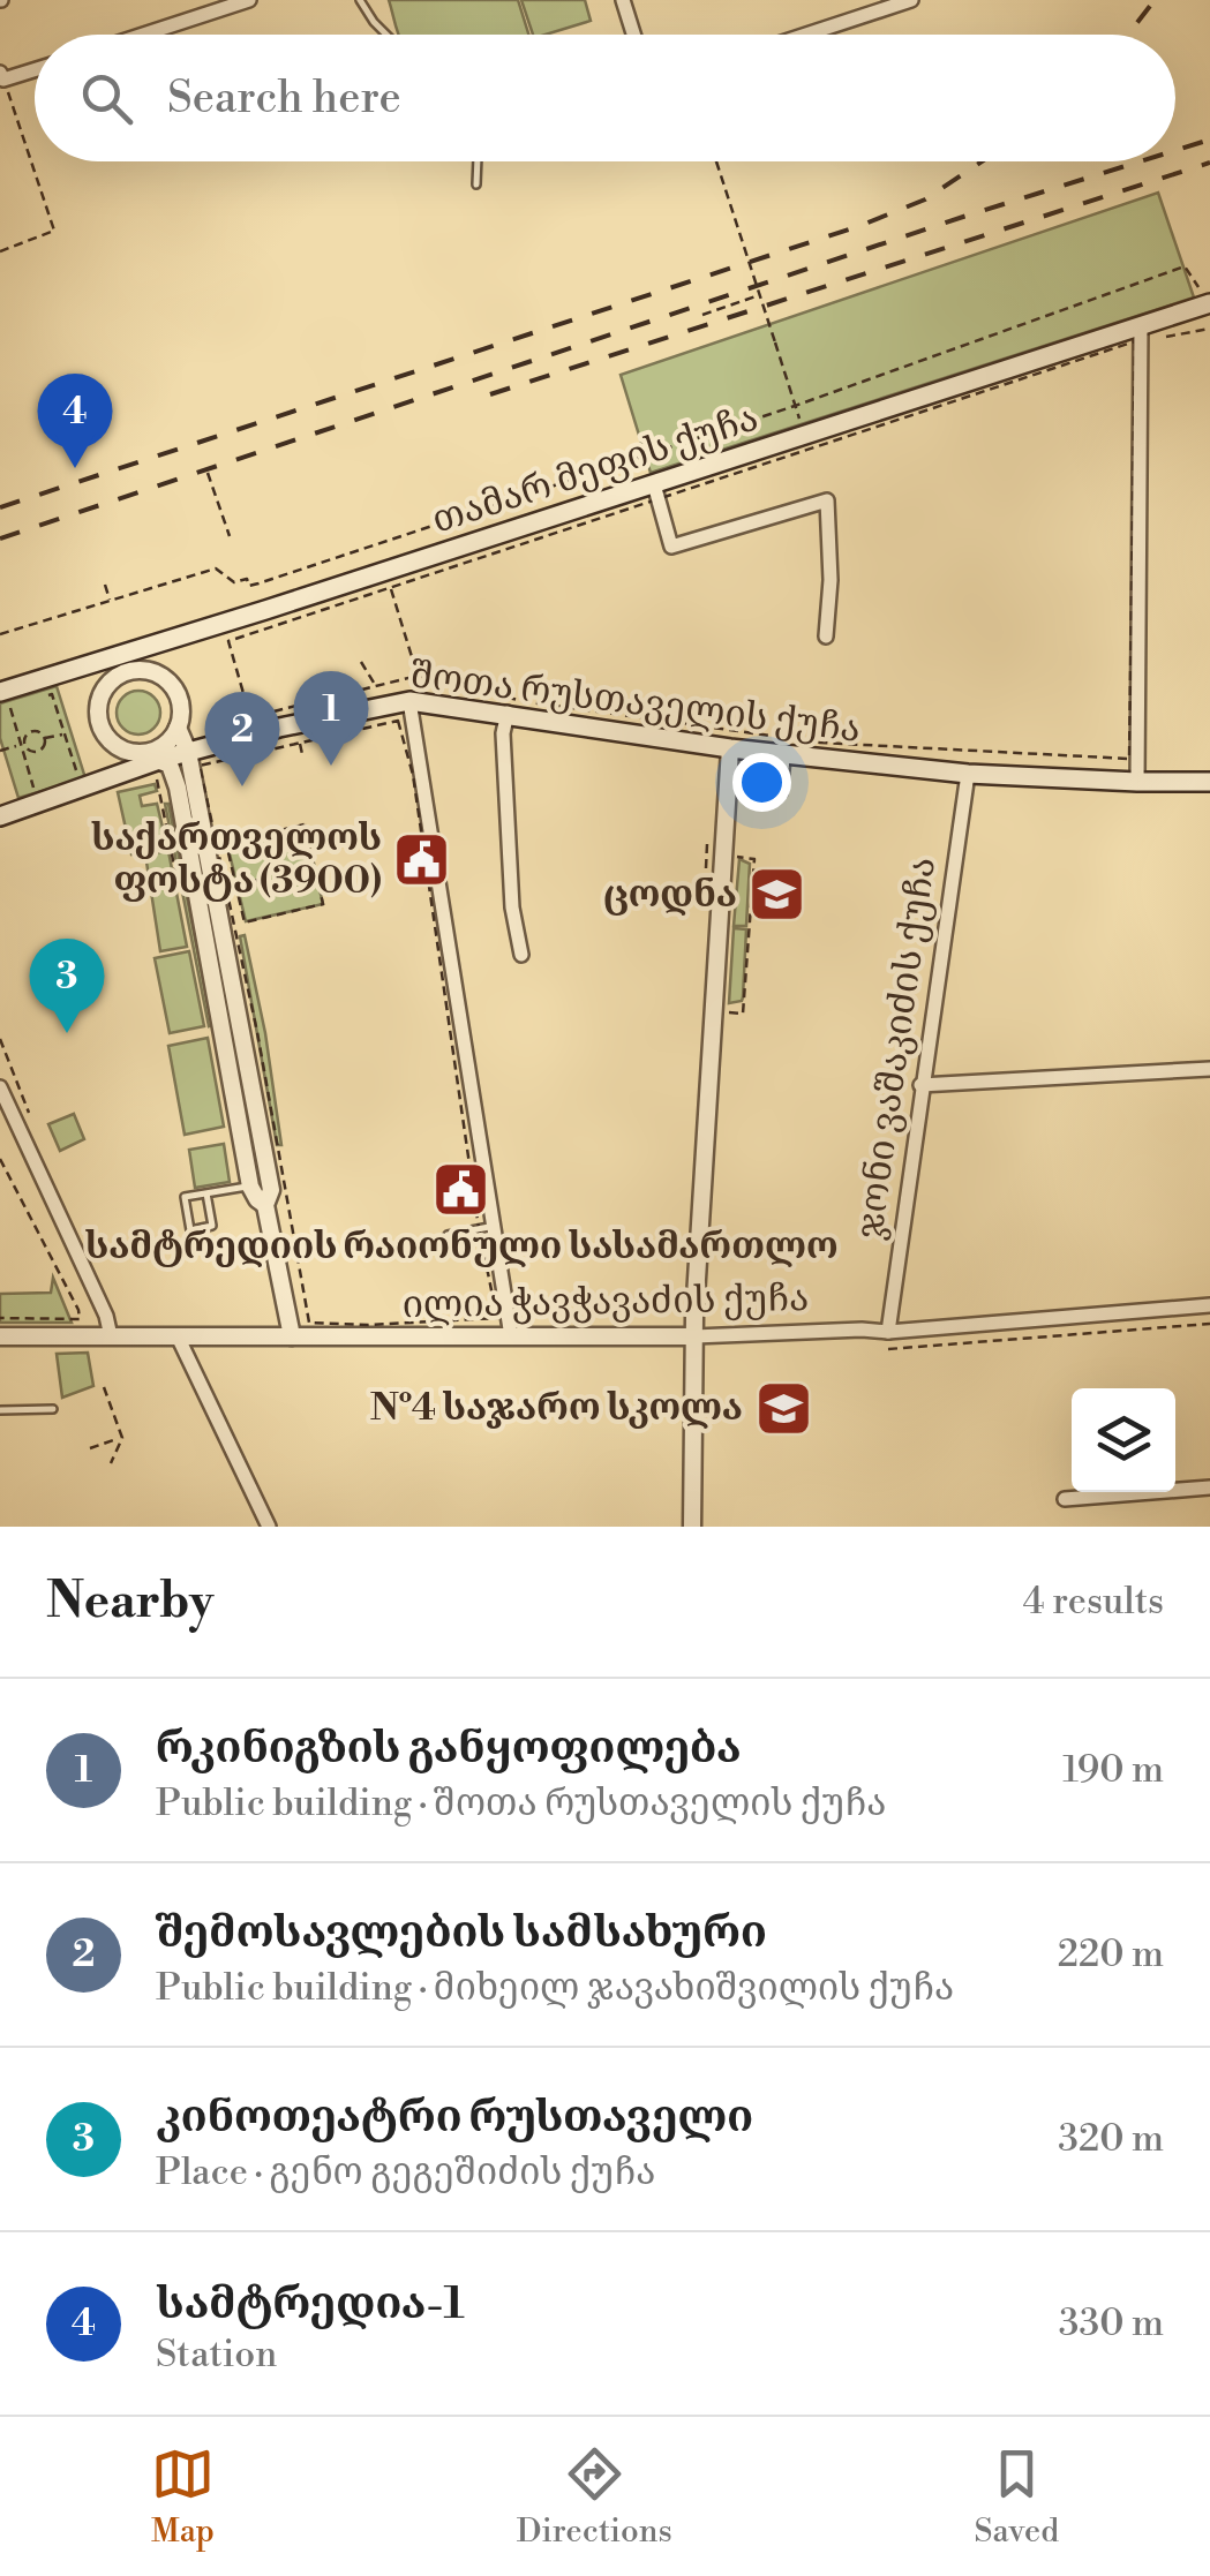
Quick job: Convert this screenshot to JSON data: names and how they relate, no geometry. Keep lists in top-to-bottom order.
{
  "streets": {
    "main road": ["თამარ მეფის ქუჩა", "შოთა რუსთაველის ქუჩა"],
    "street": ["ჯონი ვაშაკიძის ქუჩა", "ილია ჭავჭავაძის ქუჩა"]
  },
  "crossings": [
    ["შოთა რუსთაველის ქუჩა", "ჯონი ვაშაკიძის ქუჩა"],
    ["ჯონი ვაშაკიძის ქუჩა", "ილია ჭავჭავაძის ქუჩა"]
  ],
  "places": {
    "public building": ["საქართველოს ფოსტა (3900)", "სამტრედიის რაიონული სასამართლო"],
    "school or university": ["ცოდნა", "№4 საჯარო სკოლა"]
  },
  "page": {
    "search": "Search here",
    "pins": [
      "4",
      "1",
      "2",
      "3"
    ],
    "heading": ["Nearby", "4 results"],
    "list": [
      {
        "mark": "1",
        "name": "რკინიგზის განყოფილება",
        "note": "Public building · შოთა რუსთაველის ქუჩა",
        "value": "190 m"
      },
      {
        "mark": "2",
        "name": "შემოსავლების სამსახური",
        "note": "Public building · მიხეილ ჯავახიშვილის ქუჩა",
        "value": "220 m"
      },
      {
        "mark": "3",
        "name": "კინოთეატრი რუსთაველი",
        "note": "Place · გენო გეგეშიძის ქუჩა",
        "value": "320 m"
      },
      {
        "mark": "4",
        "name": "სამტრედია-1",
        "note": "Station",
        "value": "330 m"
      }
    ],
    "nav": ["Map", "Directions", "Saved"]
  }
}
